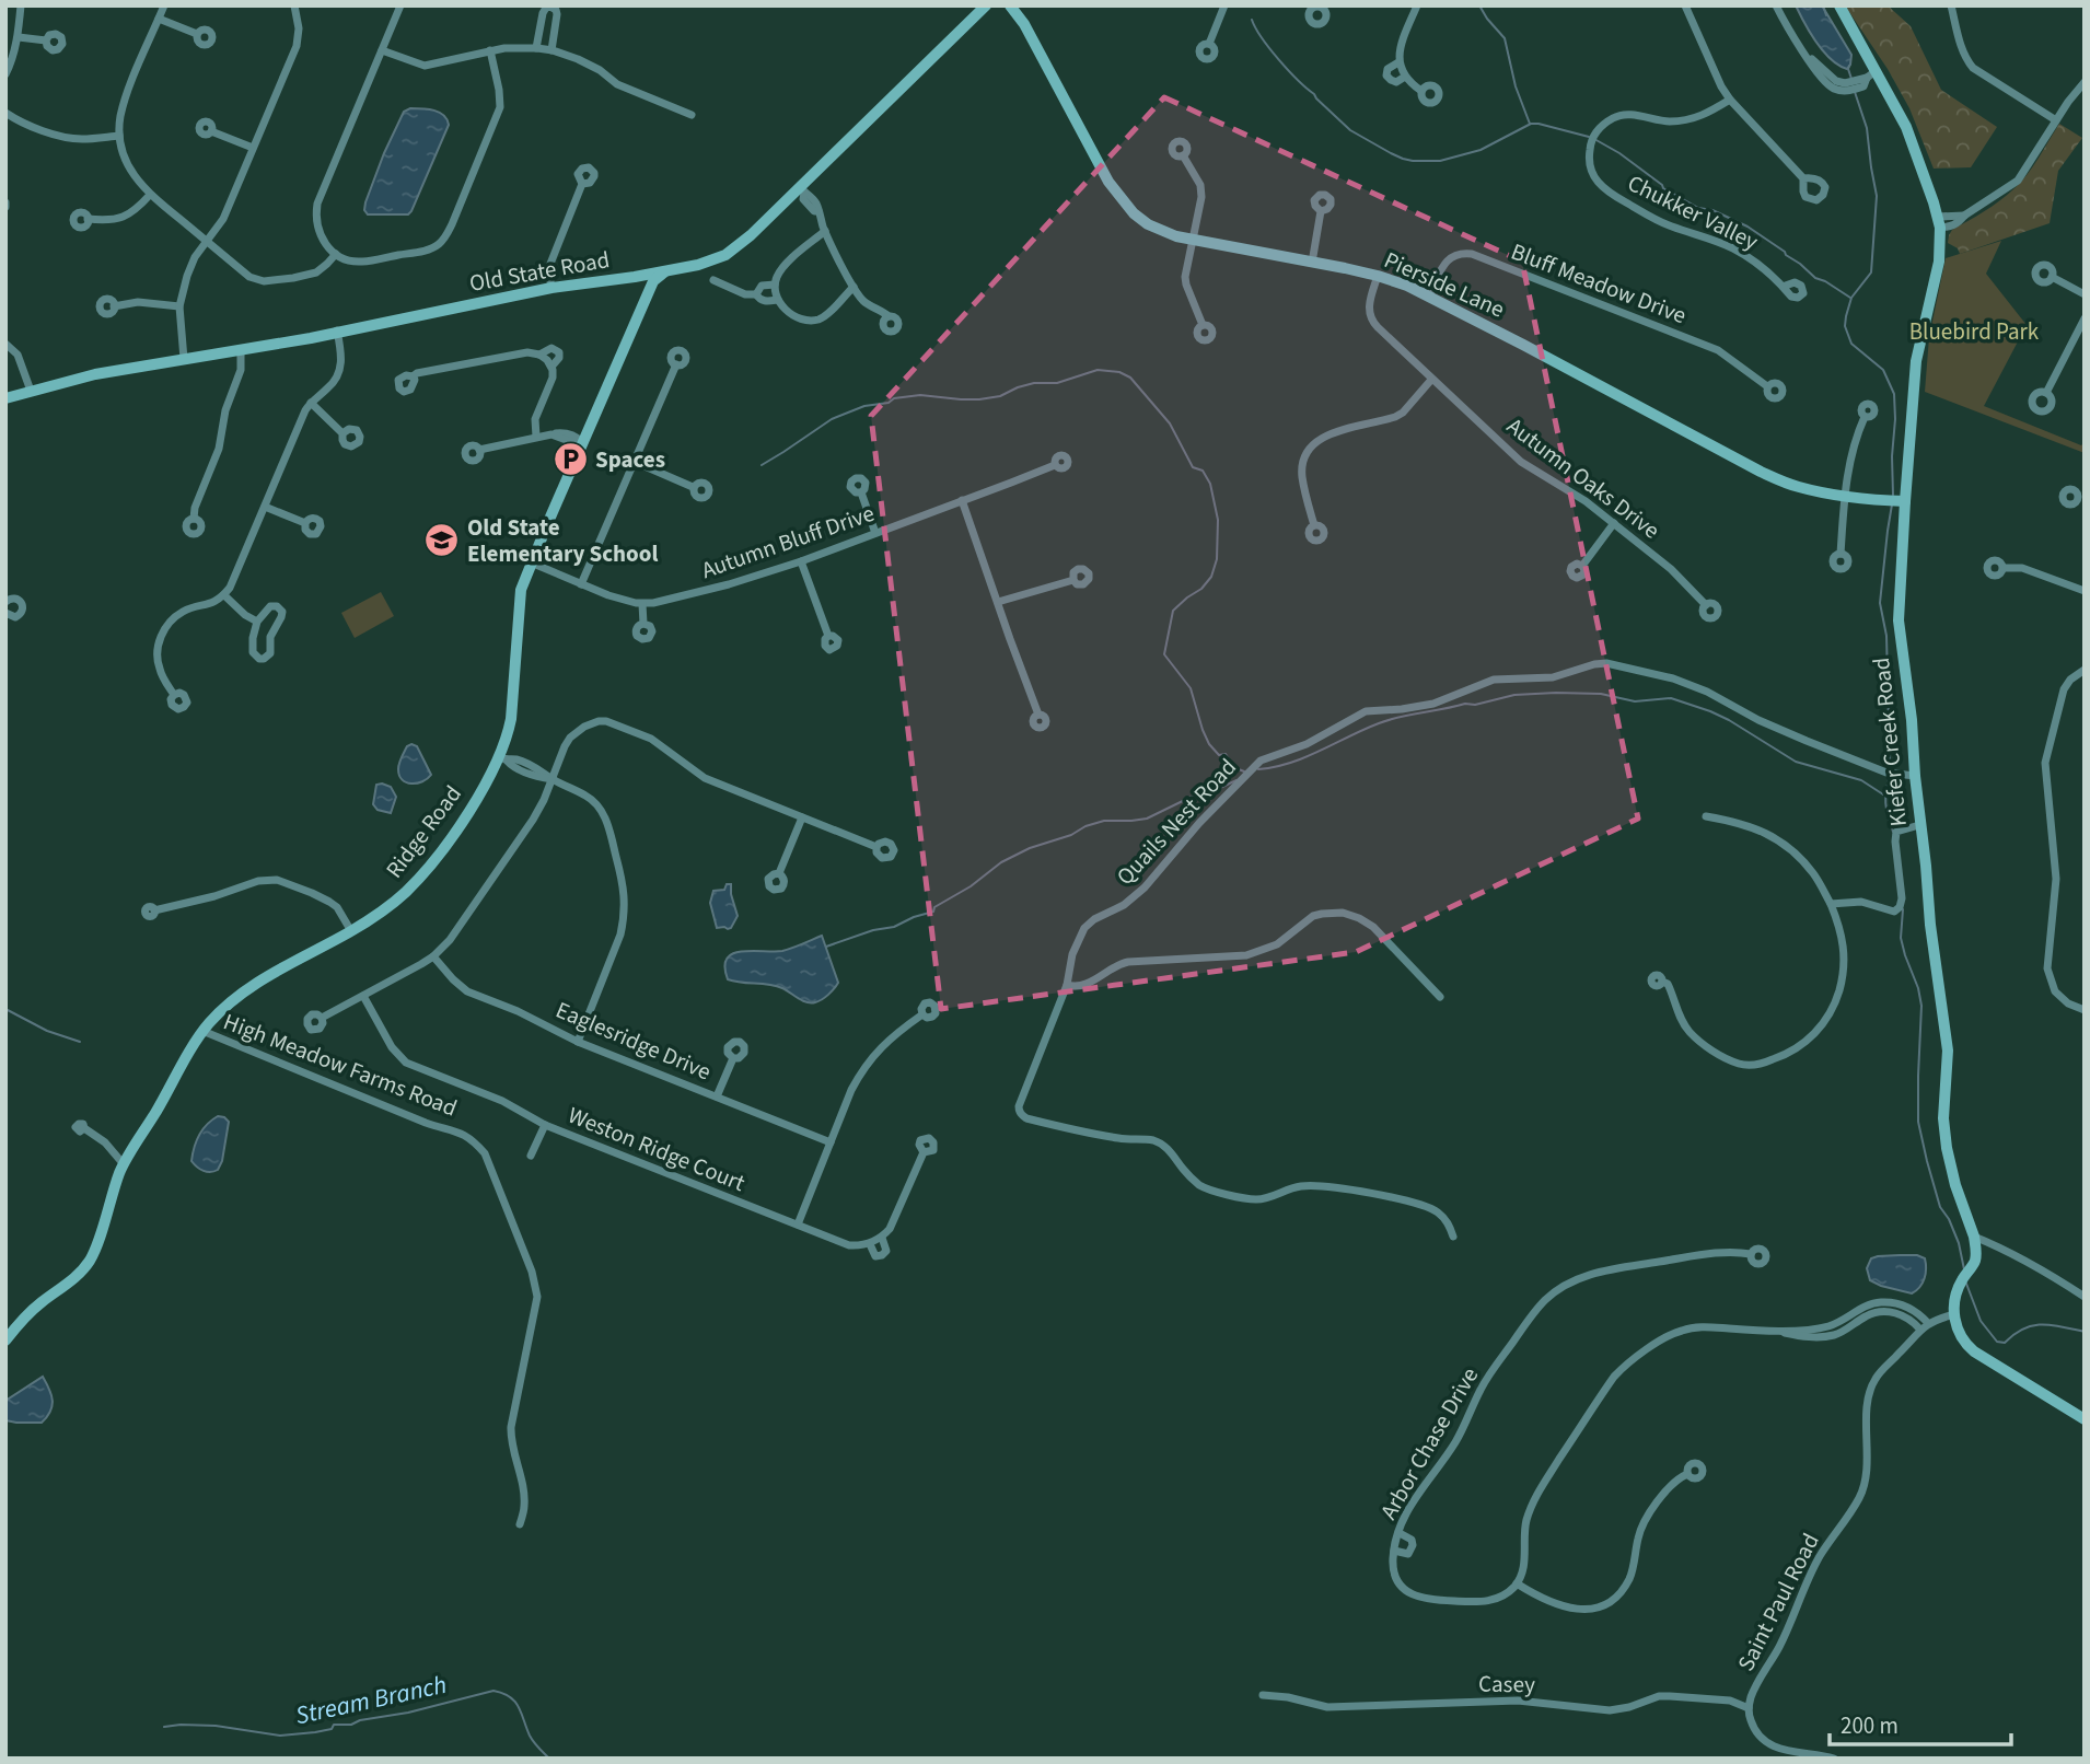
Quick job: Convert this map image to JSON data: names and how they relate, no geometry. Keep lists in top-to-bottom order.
{
  "streets": {
    "street": [
      "Chukker Valley",
      "Old State Road",
      "Bluff Meadow Drive",
      "Pierside Lane",
      "Autumn Oaks Drive",
      "Autumn Bluff Drive",
      "Kiefer Creek Road",
      "Quails Nest Road",
      "Ridge Road",
      "Eaglesridge Drive",
      "High Meadow Farms Road",
      "Weston Ridge Court",
      "Arbor Chase Drive",
      "Saint Paul Road",
      "Casey"
    ]
  },
  "crossings": [
    ["Old State Road", "Ridge Road"],
    ["Bluff Meadow Drive", "Pierside Lane"],
    ["Pierside Lane", "Autumn Oaks Drive"],
    ["Pierside Lane", "Kiefer Creek Road"],
    ["Autumn Bluff Drive", "Ridge Road"],
    ["Kiefer Creek Road", "Quails Nest Road"],
    ["Ridge Road", "High Meadow Farms Road"],
    ["Saint Paul Road", "Casey"]
  ],
  "water": ["Stream Branch"],
  "parks": ["Bluebird Park"],
  "places": {
    "parking": ["Spaces"],
    "school or university": ["Old State Elementary School"]
  },
  "scale_bar": "200 m"
}
